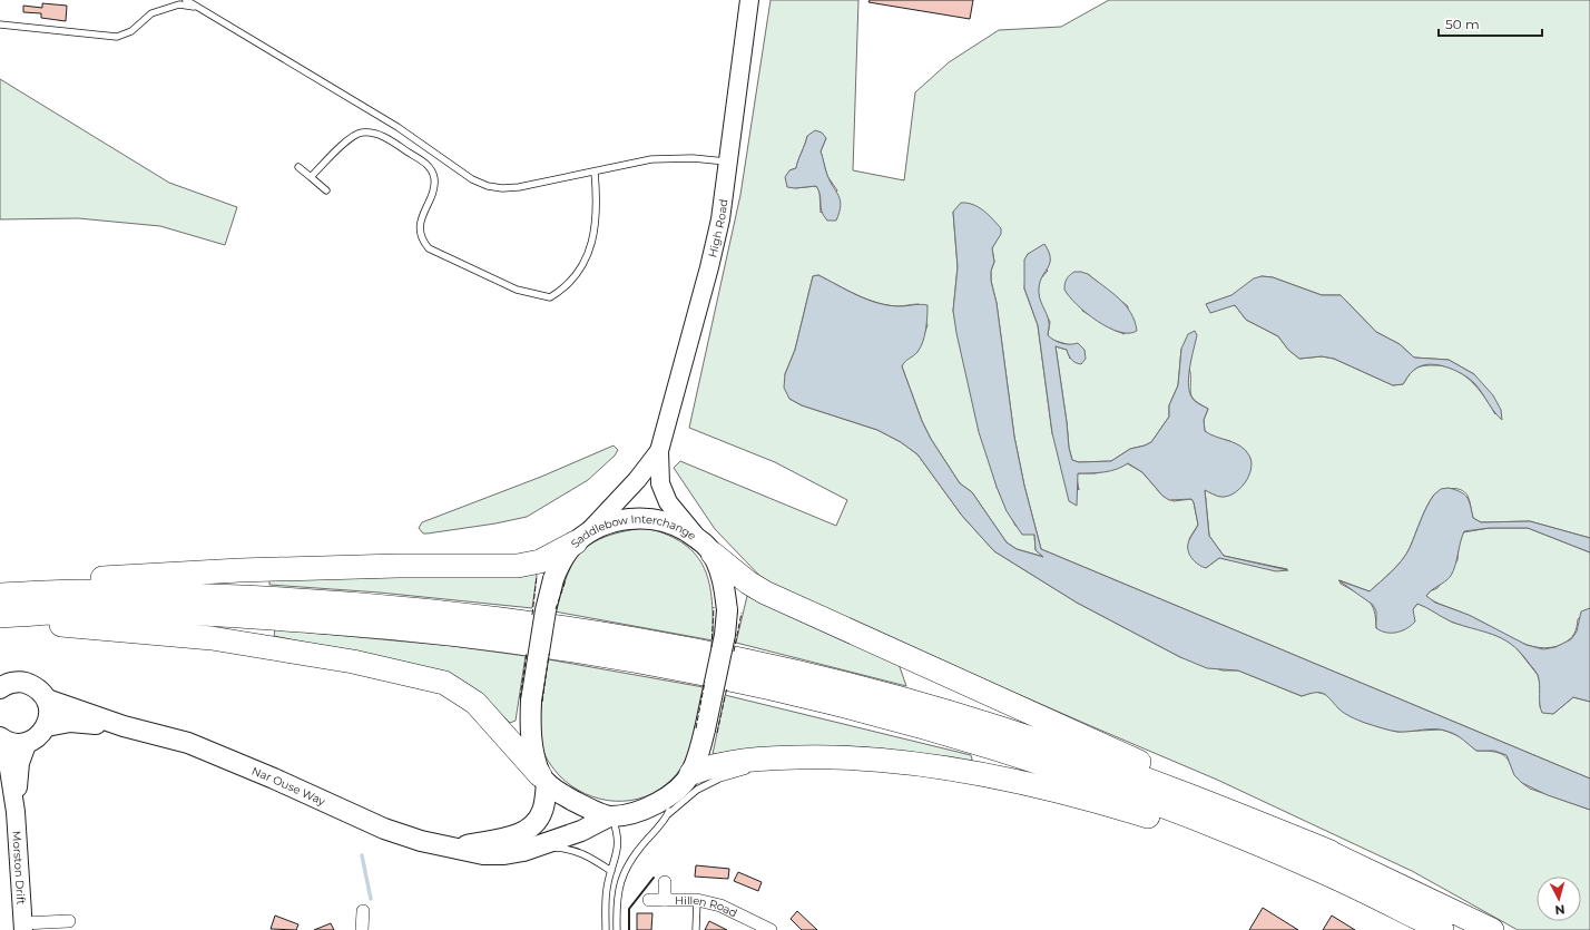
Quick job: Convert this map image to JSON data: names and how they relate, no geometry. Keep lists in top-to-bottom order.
{
  "streets": {
    "main road": ["Saddlebow Interchange", "Nar Ouse Way"],
    "street": ["High Road", "Morston Drift", "Hillen Road"]
  },
  "crossings": [
    ["High Road", "Saddlebow Interchange"],
    ["Saddlebow Interchange", "Nar Ouse Way"]
  ],
  "scale_bar": "50 m",
  "north": "bottom"
}
